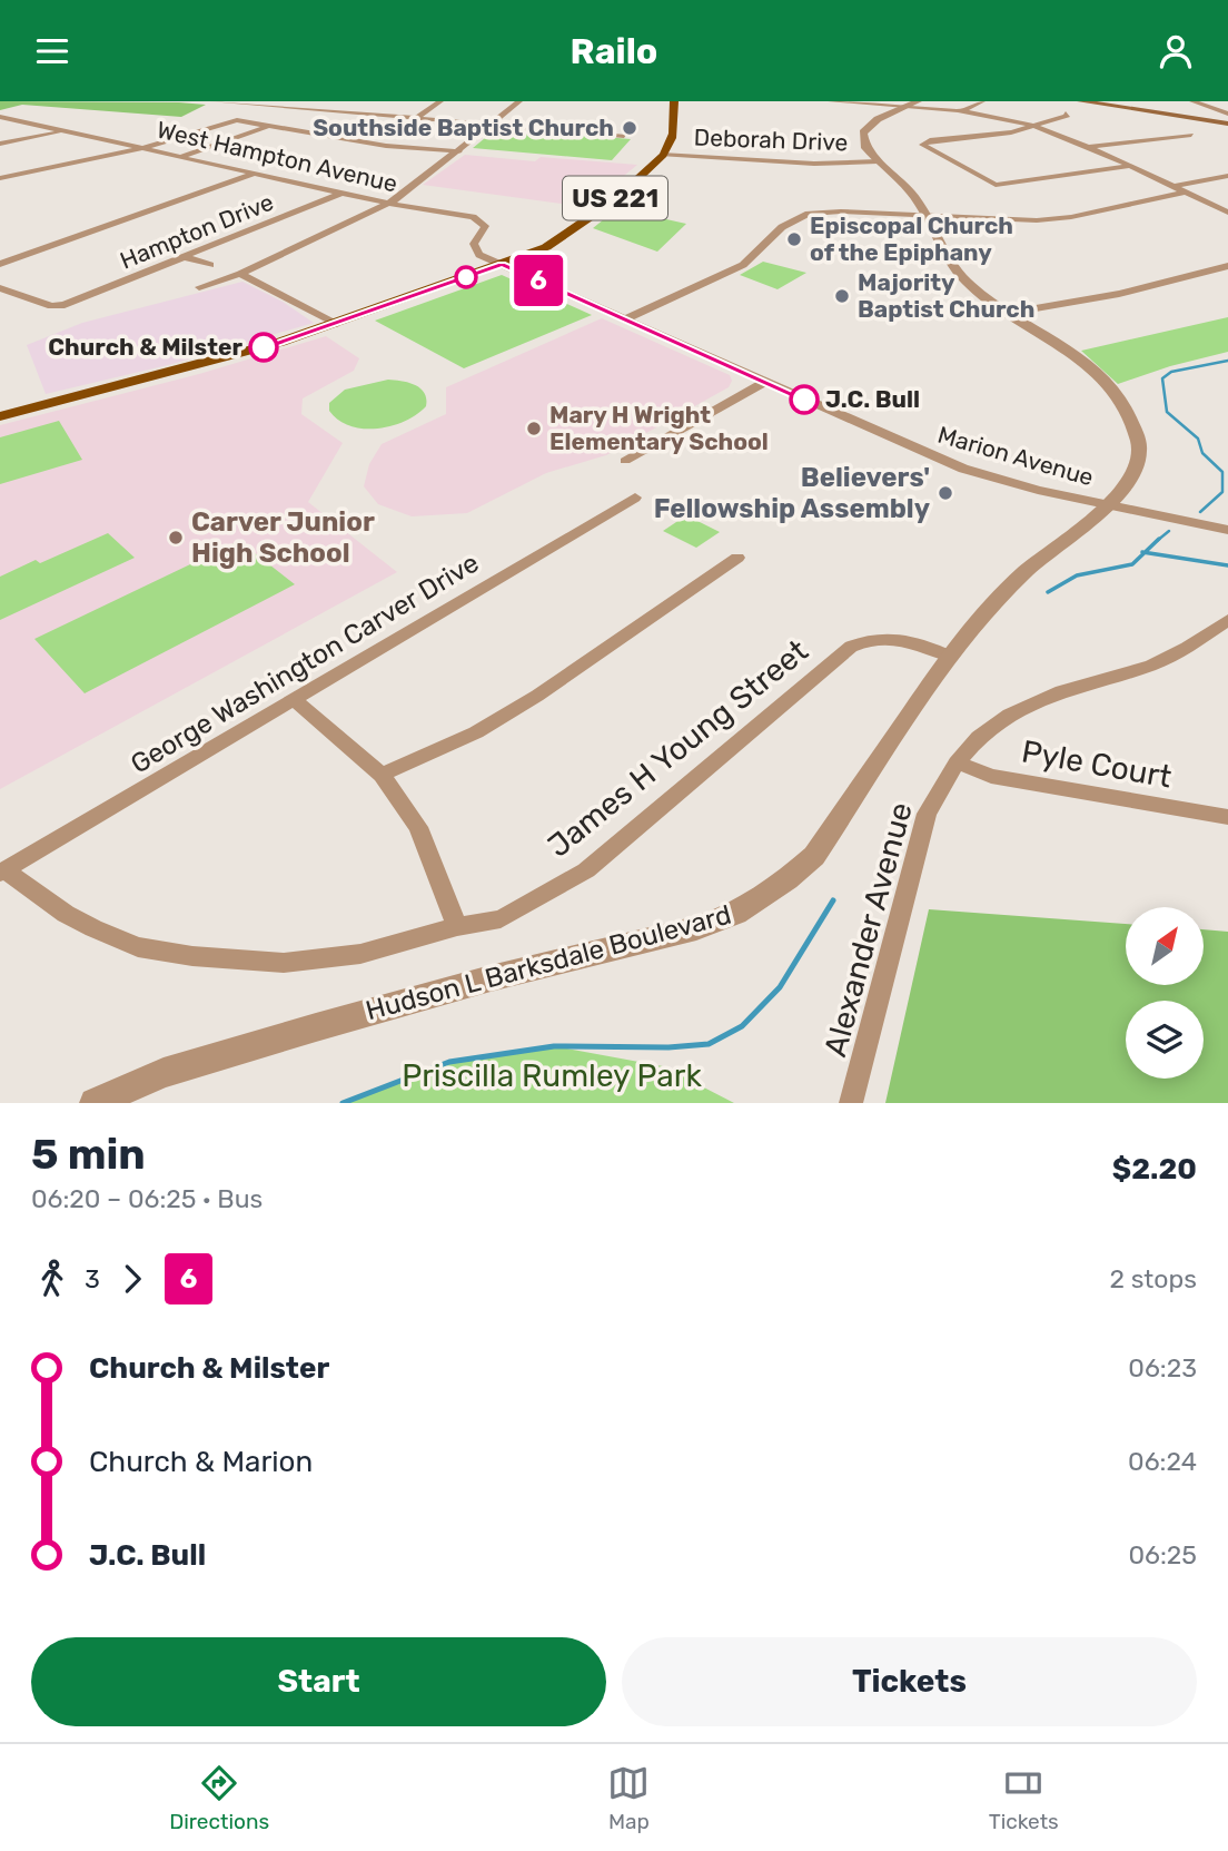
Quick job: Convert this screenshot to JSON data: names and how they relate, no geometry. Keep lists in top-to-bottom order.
{
  "streets": {
    "main road": ["US 221"],
    "street": [
      "Deborah Drive",
      "West Hampton Avenue",
      "Hampton Drive",
      "Marion Avenue",
      "George Washington Carver Drive",
      "James H Young Street",
      "Pyle Court",
      "Alexander Avenue",
      "Hudson L Barksdale Boulevard"
    ]
  },
  "crossings": [
    ["Deborah Drive", "US 221"],
    ["Deborah Drive", "Hudson L Barksdale Boulevard"],
    ["West Hampton Avenue", "US 221"],
    ["West Hampton Avenue", "Hampton Drive"],
    ["West Hampton Avenue", "Marion Avenue"],
    ["US 221", "Marion Avenue"],
    ["Marion Avenue", "Hudson L Barksdale Boulevard"],
    ["George Washington Carver Drive", "James H Young Street"],
    ["James H Young Street", "Hudson L Barksdale Boulevard"],
    ["Pyle Court", "Alexander Avenue"]
  ],
  "parks": ["Priscilla Rumley Park"],
  "places": [
    "Southside Baptist Church",
    "Episcopal Church of the Epiphany",
    "Majority Baptist Church",
    "Church & Milster",
    "J.C. Bull",
    "Mary H Wright Elementary School",
    "Believers' Fellowship Assembly",
    "Carver Junior High School"
  ],
  "lines": ["bus line 6"],
  "north": "top right",
  "page": {
    "header": "Railo",
    "on_map": "6",
    "heading": ["5 min", "06:20 – 06:25 · Bus", "$2.20"],
    "legs": ["3", "6", "2 stops"],
    "list": [
      {
        "name": "Church & Milster",
        "value": "06:23"
      },
      {
        "name": "Church & Marion",
        "value": "06:24"
      },
      {
        "name": "J.C. Bull",
        "value": "06:25"
      }
    ],
    "buttons": ["Start", "Tickets"],
    "tabs": ["Directions", "Map", "Tickets"]
  }
}
